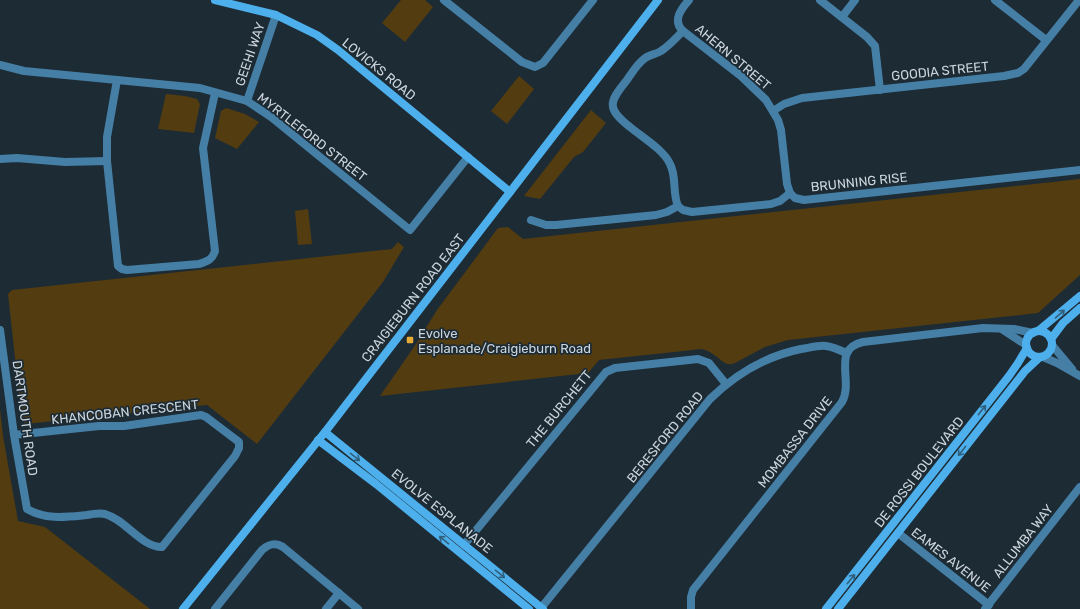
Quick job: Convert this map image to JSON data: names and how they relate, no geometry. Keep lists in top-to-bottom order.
{
  "streets": {
    "street": [
      "GEEHI WAY",
      "AHERN STREET",
      "LOVICKS ROAD",
      "GOODIA STREET",
      "MYRTLEFORD STREET",
      "BRUNNING RISE",
      "CRAIGIEBURN ROAD EAST",
      "THE BURCHETT",
      "KHANCOBAN CRESCENT",
      "DARTMOUTH ROAD",
      "BERESFORD ROAD",
      "MOMBASSA DRIVE",
      "DE ROSSI BOULEVARD",
      "EVOLVE ESPLANADE",
      "ALLUMBA WAY",
      "EAMES AVENUE"
    ]
  },
  "crossings": [
    ["GEEHI WAY", "LOVICKS ROAD"],
    ["GEEHI WAY", "MYRTLEFORD STREET"],
    ["AHERN STREET", "GOODIA STREET"],
    ["AHERN STREET", "BRUNNING RISE"],
    ["LOVICKS ROAD", "MYRTLEFORD STREET"],
    ["LOVICKS ROAD", "CRAIGIEBURN ROAD EAST"],
    ["CRAIGIEBURN ROAD EAST", "EVOLVE ESPLANADE"],
    ["THE BURCHETT", "BERESFORD ROAD"],
    ["THE BURCHETT", "EVOLVE ESPLANADE"],
    ["KHANCOBAN CRESCENT", "DARTMOUTH ROAD"],
    ["BERESFORD ROAD", "MOMBASSA DRIVE"],
    ["BERESFORD ROAD", "EVOLVE ESPLANADE"],
    ["DE ROSSI BOULEVARD", "EAMES AVENUE"],
    ["ALLUMBA WAY", "EAMES AVENUE"]
  ],
  "places": {
    "transit": ["Evolve Esplanade/Craigieburn Road"]
  }
}
